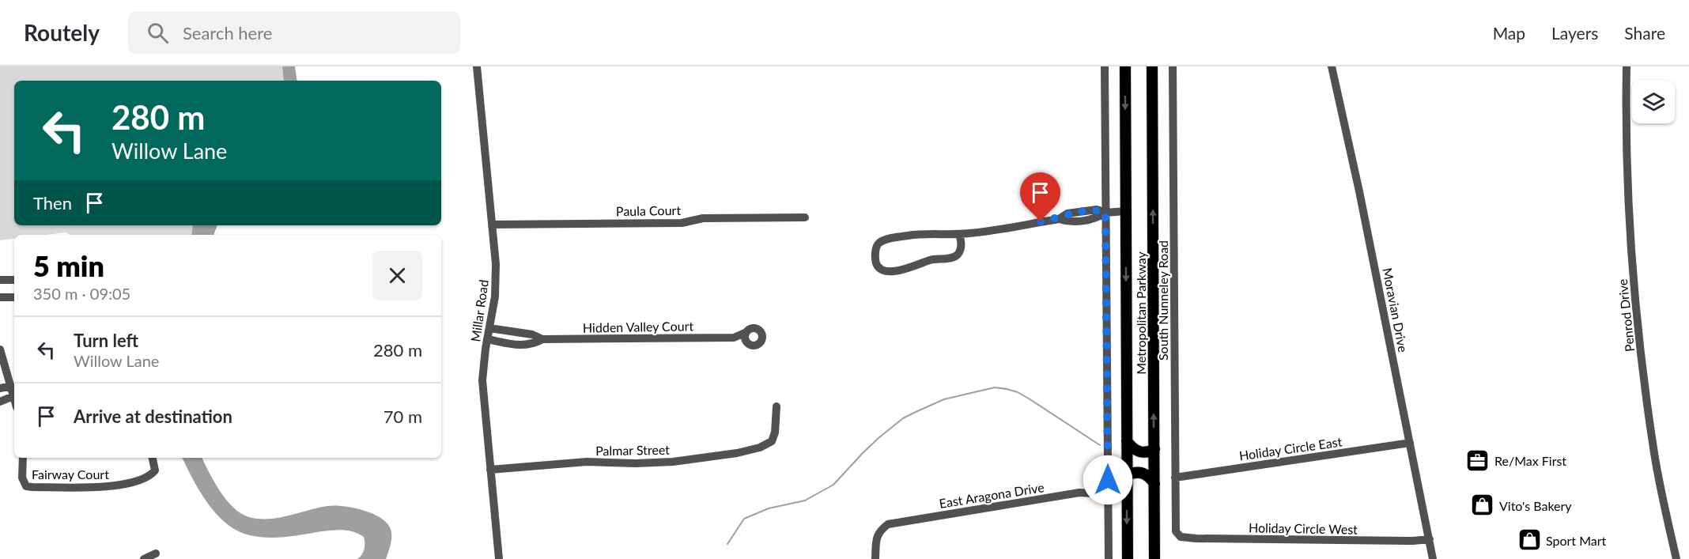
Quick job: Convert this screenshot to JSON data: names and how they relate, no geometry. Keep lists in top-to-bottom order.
{
  "streets": {
    "main road": ["Metropolitan Parkway"],
    "street": [
      "Paula Court",
      "South Nunneley Road",
      "Moravian Drive",
      "Millar Road",
      "Penrod Drive",
      "Hidden Valley Court",
      "Holiday Circle East",
      "Palmar Street",
      "Fairway Court",
      "East Aragona Drive",
      "Holiday Circle West"
    ]
  },
  "crossings": [
    ["Paula Court", "Millar Road"],
    ["South Nunneley Road", "Holiday Circle East"],
    ["South Nunneley Road", "Holiday Circle West"],
    ["Moravian Drive", "Holiday Circle East"],
    ["Moravian Drive", "Holiday Circle West"],
    ["Millar Road", "Hidden Valley Court"],
    ["Millar Road", "Palmar Street"]
  ],
  "places": {
    "office": ["Re/Max First"],
    "shop": ["Vito's Bakery", "Sport Mart"]
  },
  "page": {
    "header": "Routely",
    "search": "Search here",
    "nav": ["Map", "Layers", "Share"],
    "turn": ["280 m", "Willow Lane"],
    "then": "Then",
    "heading": ["5 min", "350 m · 09:05"],
    "list": [
      {
        "name": "Turn left",
        "note": "Willow Lane",
        "value": "280 m"
      },
      {
        "name": "Arrive at destination",
        "value": "70 m"
      }
    ]
  }
}
